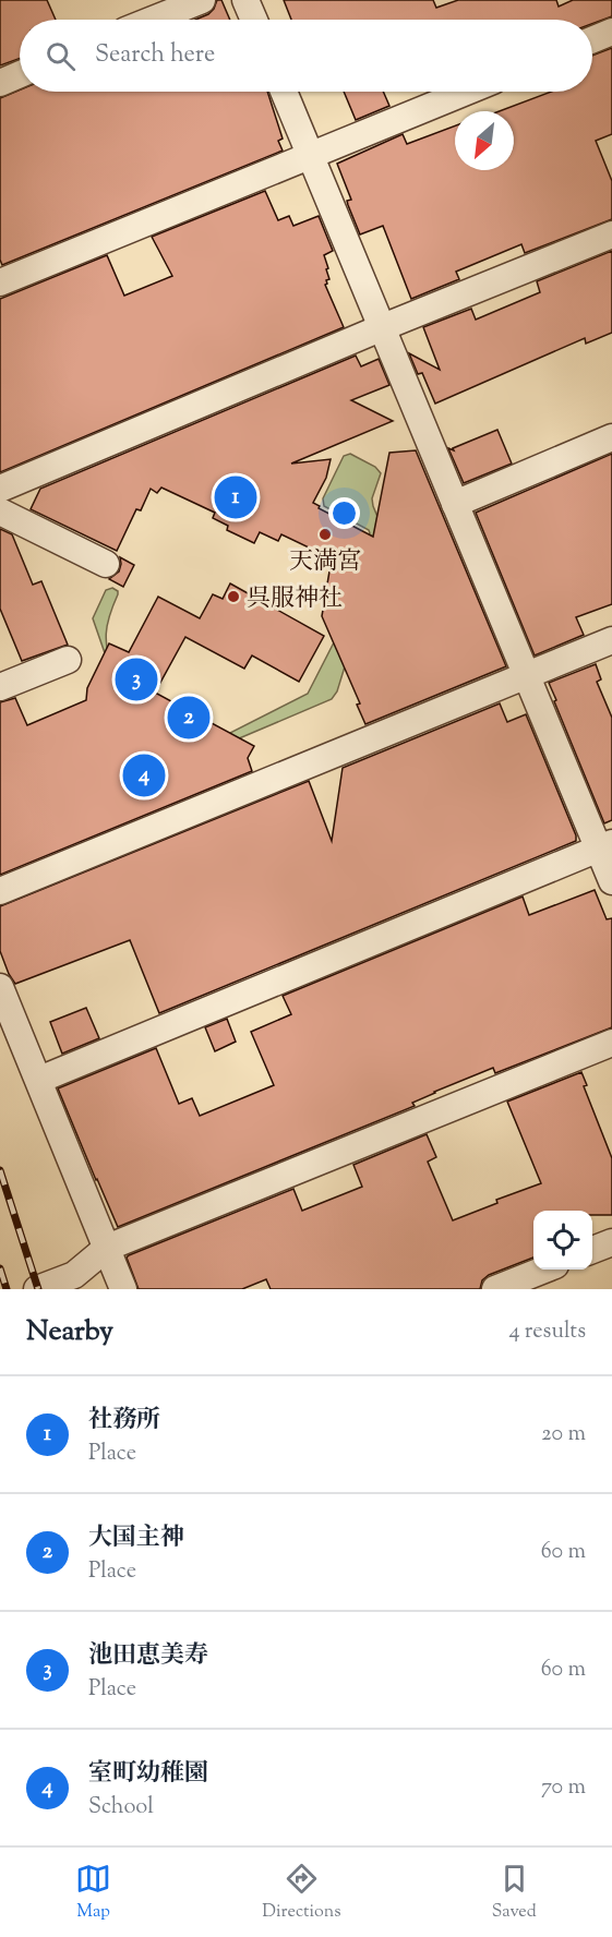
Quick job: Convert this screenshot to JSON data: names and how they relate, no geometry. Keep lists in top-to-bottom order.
{
  "places": ["天満宮", "呉服神社"],
  "north": "bottom left",
  "page": {
    "search": "Search here",
    "pins": [
      "1",
      "3",
      "2",
      "4"
    ],
    "heading": ["Nearby", "4 results"],
    "list": [
      {
        "mark": "1",
        "name": "社務所",
        "note": "Place",
        "value": "20 m"
      },
      {
        "mark": "2",
        "name": "大国主神",
        "note": "Place",
        "value": "60 m"
      },
      {
        "mark": "3",
        "name": "池田恵美寿",
        "note": "Place",
        "value": "60 m"
      },
      {
        "mark": "4",
        "name": "室町幼稚園",
        "note": "School",
        "value": "70 m"
      }
    ],
    "nav": ["Map", "Directions", "Saved"]
  }
}
